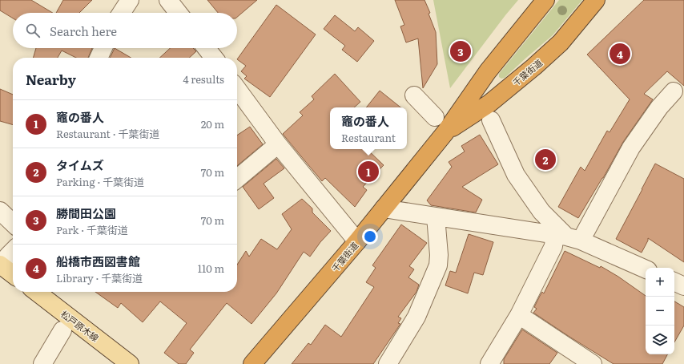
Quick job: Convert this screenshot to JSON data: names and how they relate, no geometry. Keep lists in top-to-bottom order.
{
  "streets": {
    "highway": ["千葉街道"],
    "main road": ["松戸原木線"]
  },
  "page": {
    "search": "Search here",
    "pins": [
      "3",
      "4",
      "2",
      "1"
    ],
    "heading": ["Nearby", "4 results"],
    "list": [
      {
        "mark": "1",
        "name": "竈の番人",
        "note": "Restaurant · 千葉街道",
        "value": "20 m"
      },
      {
        "mark": "2",
        "name": "タイムズ",
        "note": "Parking · 千葉街道",
        "value": "70 m"
      },
      {
        "mark": "3",
        "name": "勝間田公園",
        "note": "Park · 千葉街道",
        "value": "70 m"
      },
      {
        "mark": "4",
        "name": "船橋市西図書館",
        "note": "Library · 千葉街道",
        "value": "110 m"
      }
    ],
    "popup": ["竈の番人", "Restaurant"],
    "map_buttons": ["+", "−"]
  }
}
